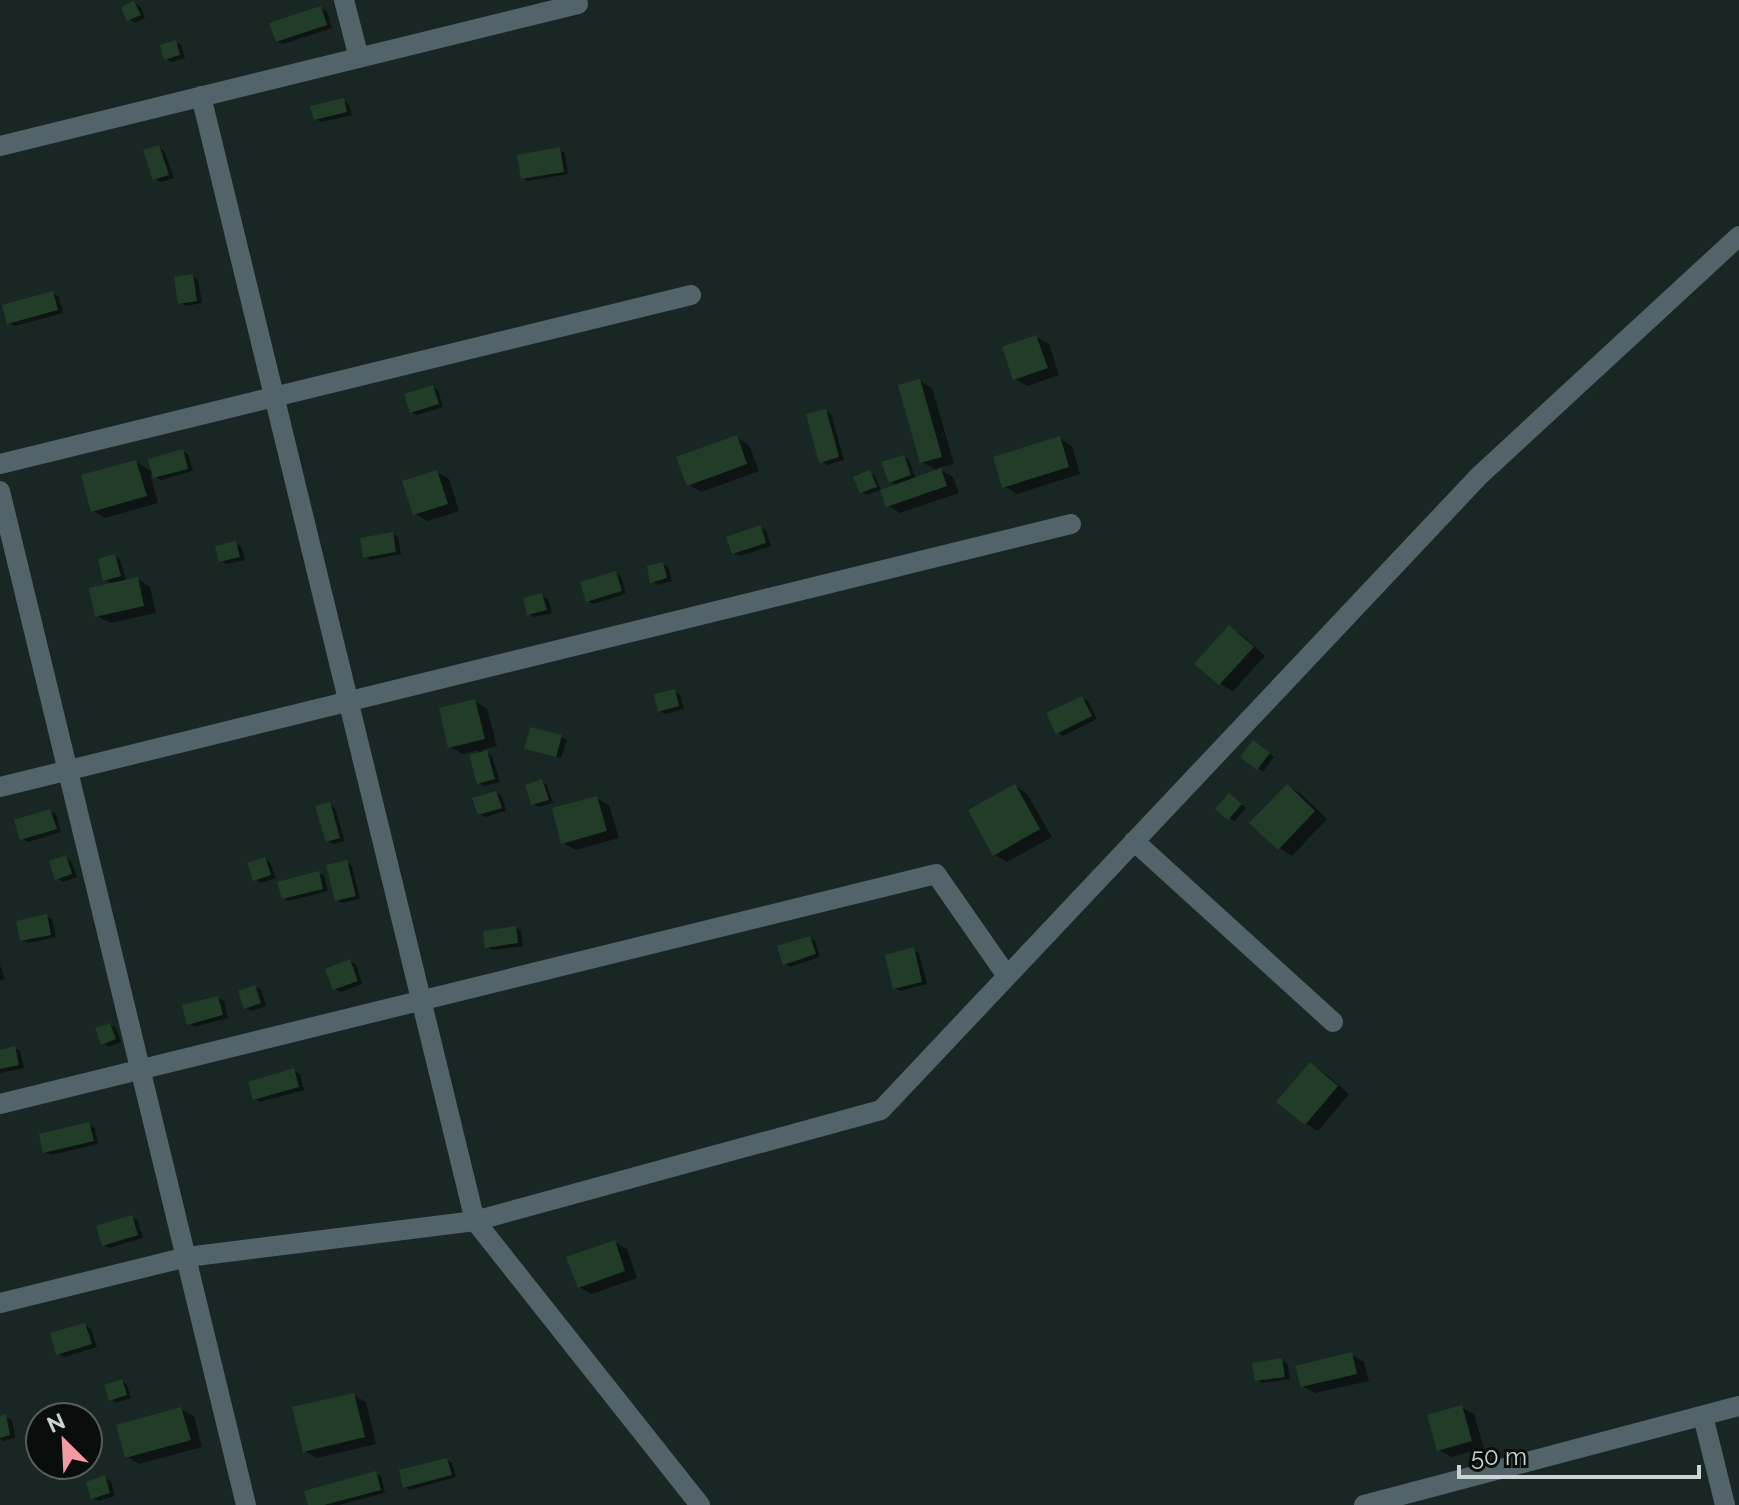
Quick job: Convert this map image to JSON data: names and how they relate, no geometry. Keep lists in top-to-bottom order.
{
  "scale_bar": "50 m",
  "north": "top left"
}
